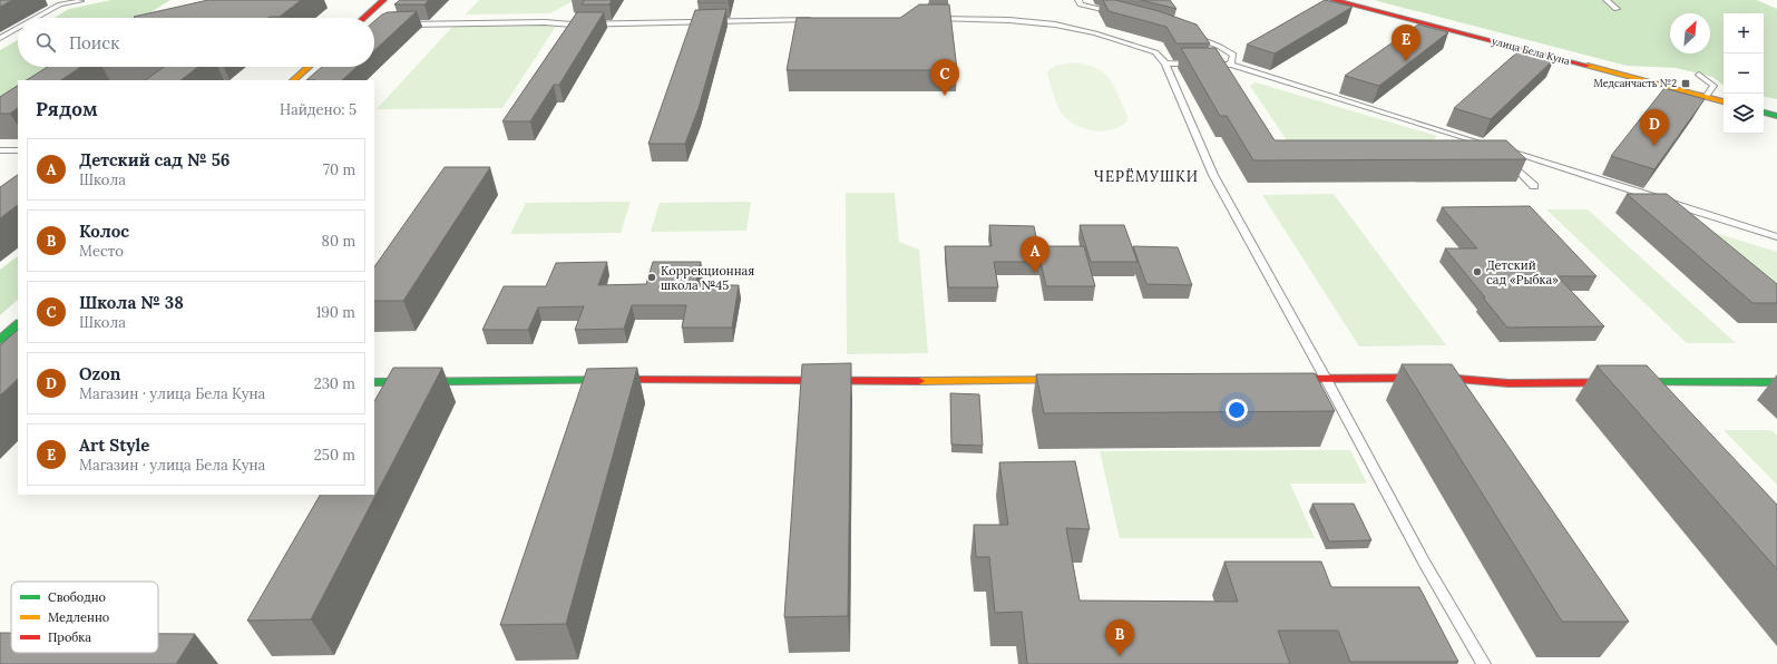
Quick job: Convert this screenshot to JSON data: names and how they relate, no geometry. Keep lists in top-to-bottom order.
{
  "streets": {
    "street": ["улица Бела Куна"]
  },
  "districts": ["ЧЕРЁМУШКИ"],
  "places": {
    "transit": ["Медсанчасть №2"],
    "other": ["Детский сад «Рыбка»", "Коррекционная школа №45"]
  },
  "legend": ["Свободно", "Медленно", "Пробка"],
  "north": "top right",
  "page": {
    "map_buttons": ["+", "−"],
    "search": "Поиск",
    "pins": [
      "E",
      "C",
      "D",
      "A",
      "B"
    ],
    "heading": ["Рядом", "Найдено: 5"],
    "list": [
      {
        "mark": "A",
        "name": "Детский сад № 56",
        "note": "Школа",
        "value": "70 m"
      },
      {
        "mark": "B",
        "name": "Колос",
        "note": "Место",
        "value": "80 m"
      },
      {
        "mark": "C",
        "name": "Школа № 38",
        "note": "Школа",
        "value": "190 m"
      },
      {
        "mark": "D",
        "name": "Ozon",
        "note": "Магазин · улица Бела Куна",
        "value": "230 m"
      },
      {
        "mark": "E",
        "name": "Art Style",
        "note": "Магазин · улица Бела Куна",
        "value": "250 m"
      }
    ]
  }
}
